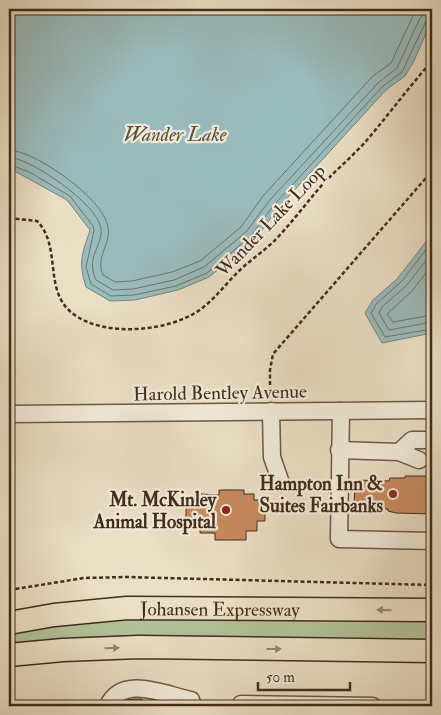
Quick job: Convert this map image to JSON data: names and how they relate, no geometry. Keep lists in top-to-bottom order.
{
  "streets": {
    "highway": ["Johansen Expressway"],
    "street": ["Harold Bentley Avenue"],
    "path": ["Wander Lake Loop"]
  },
  "water": ["Wander Lake"],
  "places": ["Hampton Inn & Suites Fairbanks", "Mt. McKinley Animal Hospital"],
  "scale_bar": "50 m"
}
